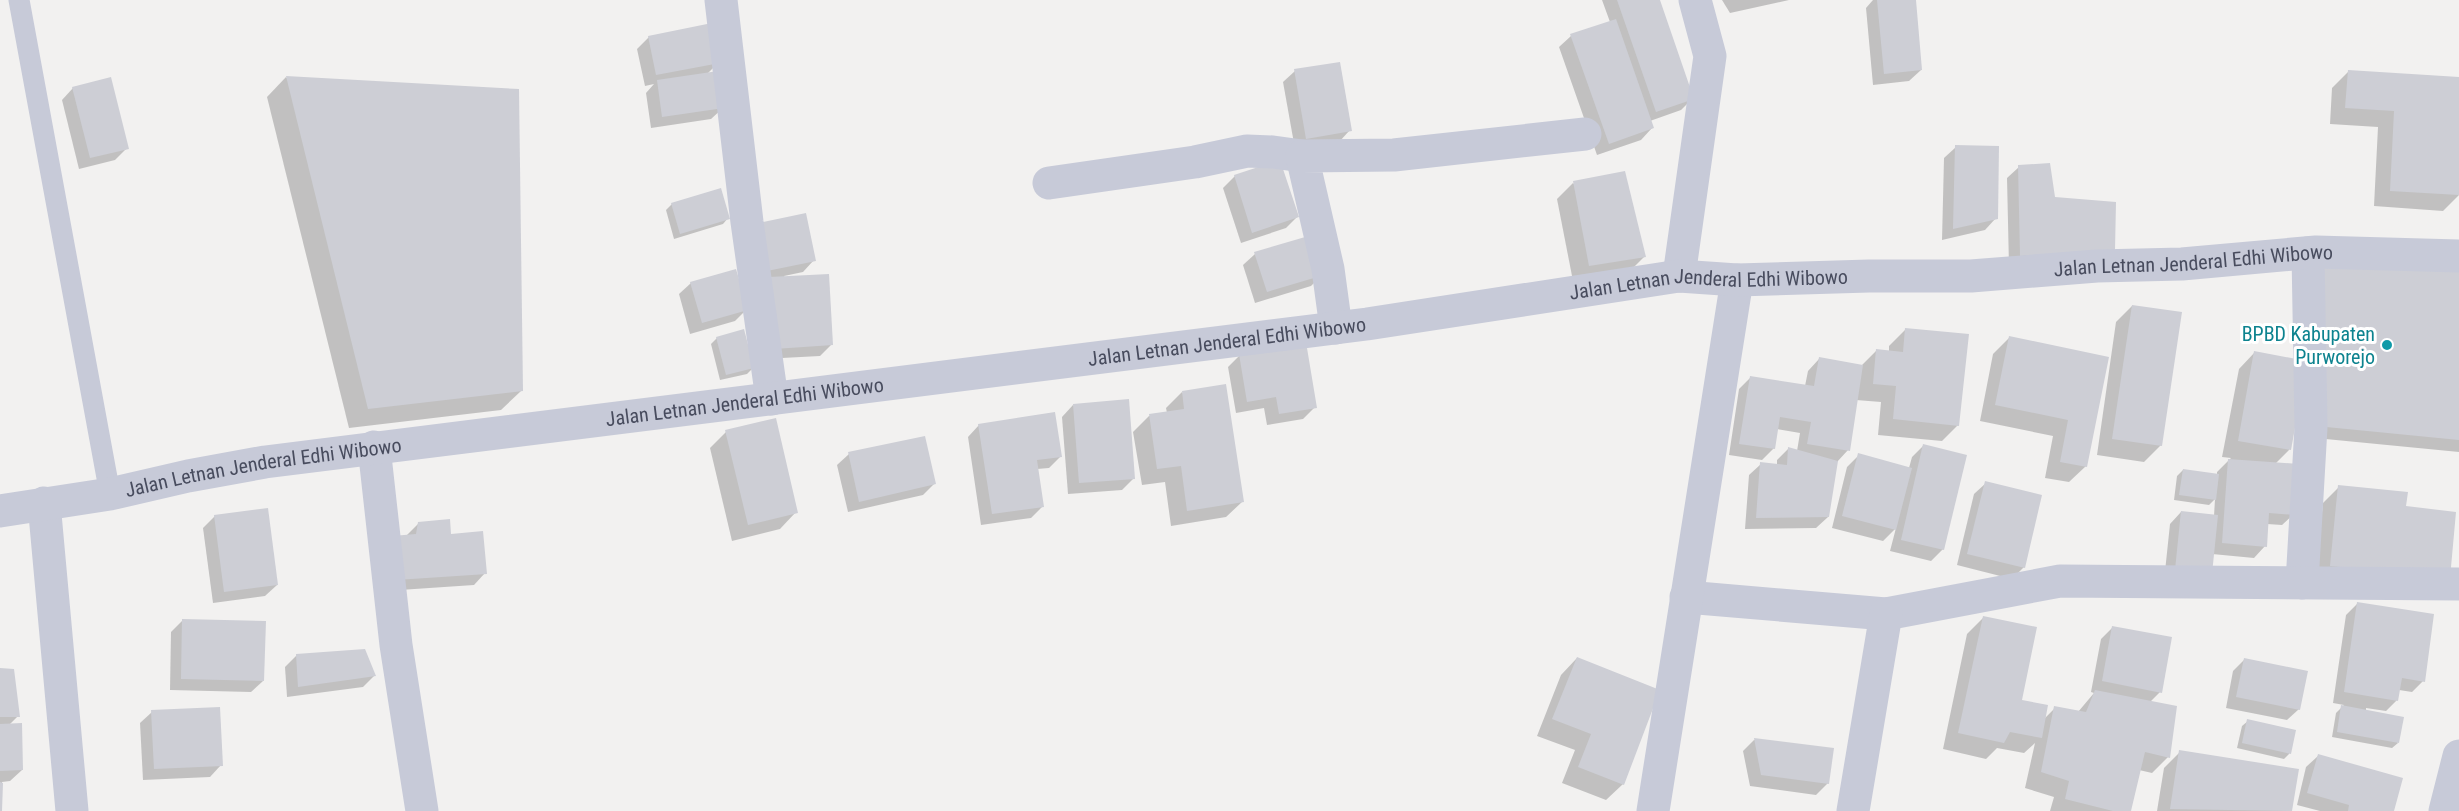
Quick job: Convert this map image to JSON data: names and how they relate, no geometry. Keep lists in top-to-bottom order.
{
  "streets": {
    "street": ["Jalan Letnan Jenderal Edhi Wibowo"]
  },
  "places": ["BPBD Kabupaten Purworejo"]
}
